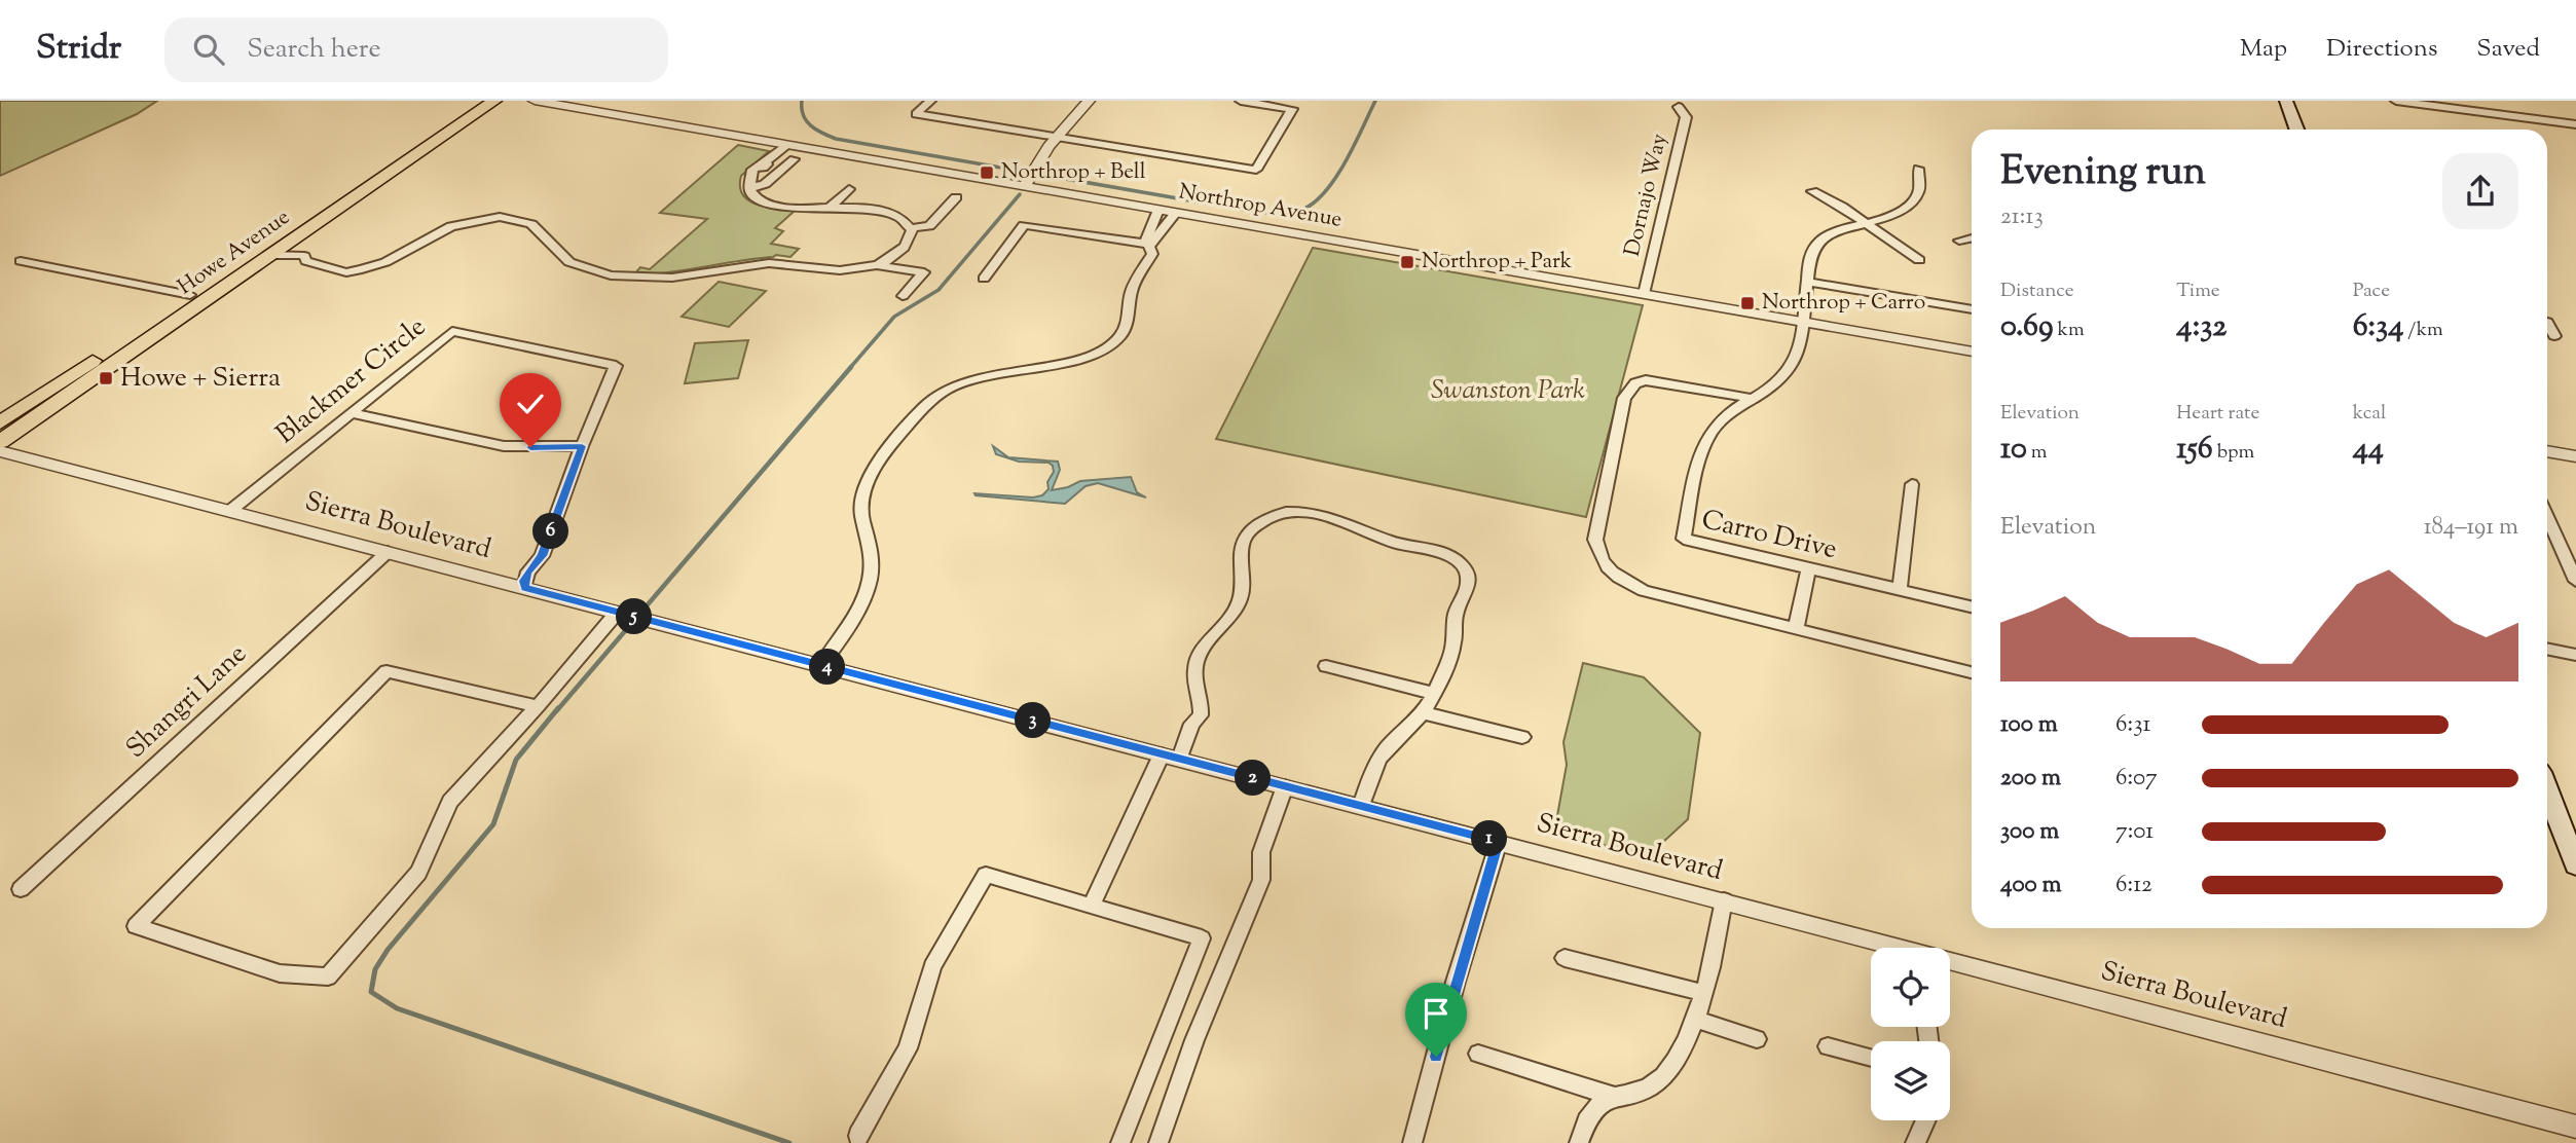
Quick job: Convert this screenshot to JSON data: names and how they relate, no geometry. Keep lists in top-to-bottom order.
{
  "streets": {
    "main road": ["Howe Avenue"],
    "street": [
      "Dornajo Way",
      "Northrop Avenue",
      "Blackmer Circle",
      "Sierra Boulevard",
      "Carro Drive",
      "Shangri Lane"
    ]
  },
  "crossings": [
    ["Dornajo Way", "Northrop Avenue"],
    ["Northrop Avenue", "Carro Drive"],
    ["Blackmer Circle", "Sierra Boulevard"],
    ["Sierra Boulevard", "Shangri Lane"]
  ],
  "parks": ["Swanston Park"],
  "places": {
    "transit": [
      "Northrop + Bell",
      "Northrop + Park",
      "Northrop + Carro",
      "Howe + Sierra"
    ]
  },
  "page": {
    "header": "Stridr",
    "search": "Search here",
    "nav": ["Map", "Directions", "Saved"],
    "heading": ["Evening run", "21:13"],
    "stats": [
      ["Distance", "0.69 km"],
      ["Time", "4:32"],
      ["Pace", "6:34 /km"],
      ["Elevation", "10 m"],
      ["Heart rate", "156 bpm"],
      ["kcal", "44"]
    ],
    "chart": ["Elevation", "184–191 m"],
    "pins": [
      "6",
      "5",
      "4",
      "3",
      "2",
      "1"
    ],
    "list": [
      {
        "name": "100 m",
        "note": "6:31"
      },
      {
        "name": "200 m",
        "note": "6:07"
      },
      {
        "name": "300 m",
        "note": "7:01"
      },
      {
        "name": "400 m",
        "note": "6:12"
      }
    ]
  }
}
